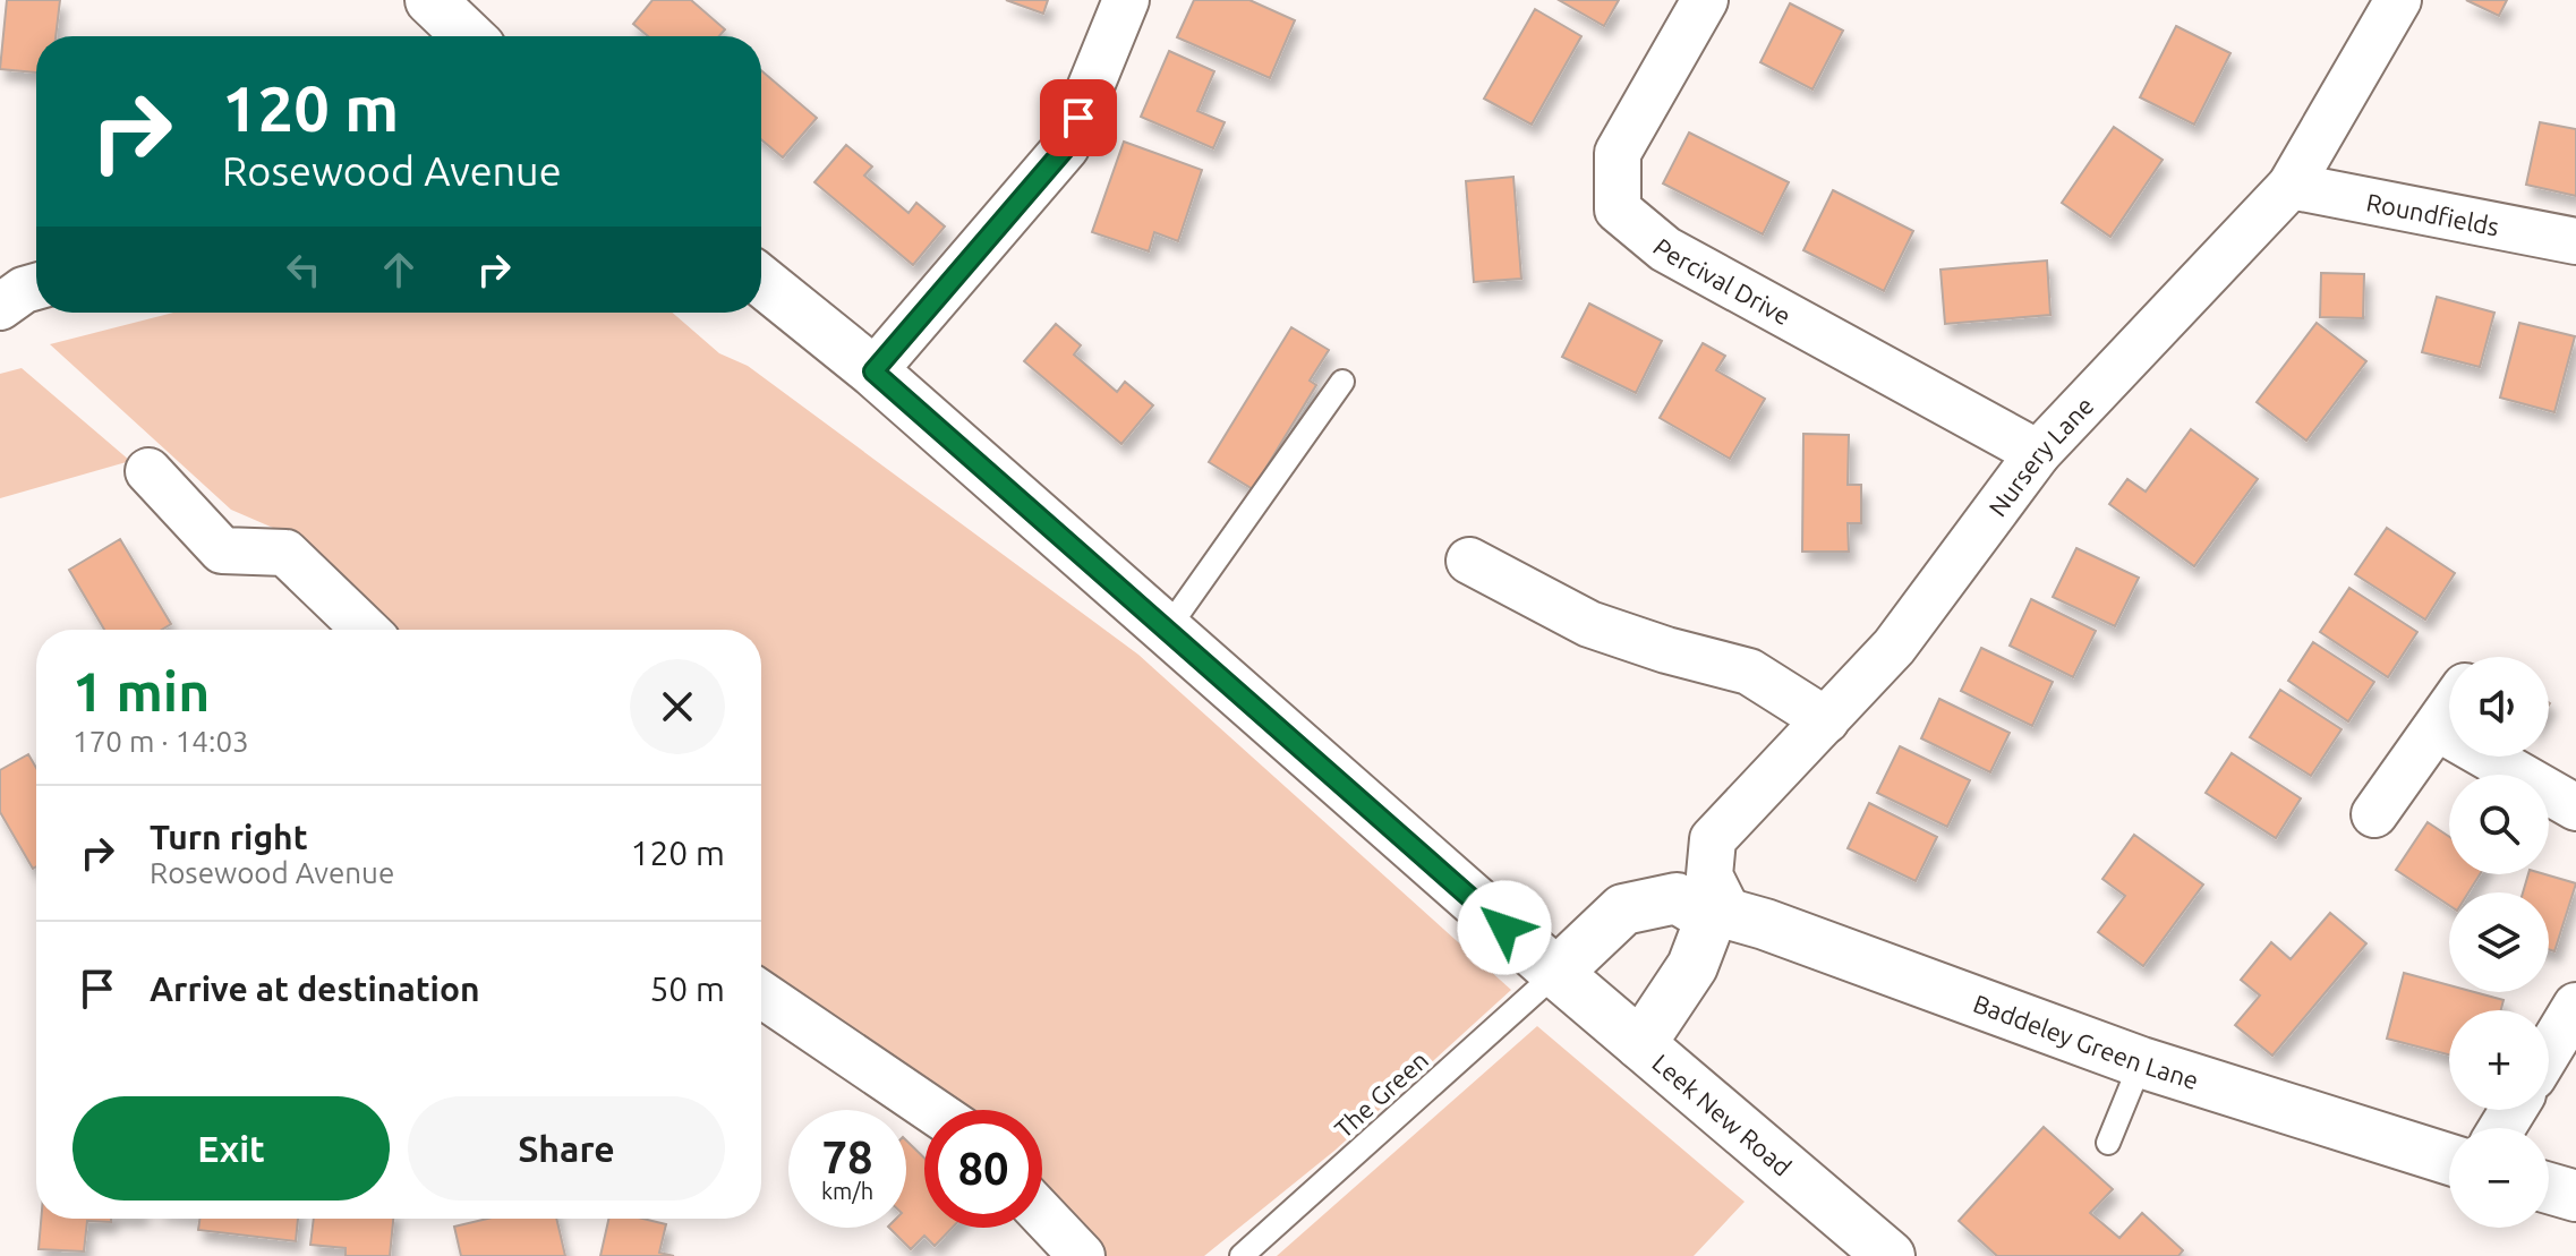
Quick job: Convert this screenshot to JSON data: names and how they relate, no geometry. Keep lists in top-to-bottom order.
{
  "streets": {
    "main road": ["Baddeley Green Lane", "Leek New Road"],
    "street": ["Roundfields", "Percival Drive", "Nursery Lane"],
    "lane": ["The Green"]
  },
  "crossings": [
    ["Roundfields", "Nursery Lane"],
    ["Percival Drive", "Nursery Lane"],
    ["Nursery Lane", "Baddeley Green Lane"],
    ["Baddeley Green Lane", "The Green"],
    ["Baddeley Green Lane", "Leek New Road"],
    ["The Green", "Leek New Road"]
  ],
  "page": {
    "turn": ["120 m", "Rosewood Avenue"],
    "heading": ["1 min", "170 m · 14:03"],
    "map_buttons": ["+", "−"],
    "list": [
      {
        "name": "Turn right",
        "note": "Rosewood Avenue",
        "value": "120 m"
      },
      {
        "name": "Arrive at destination",
        "value": "50 m"
      }
    ],
    "buttons": ["Exit", "Share"],
    "speed": "78 km/h",
    "limit": "80"
  }
}
